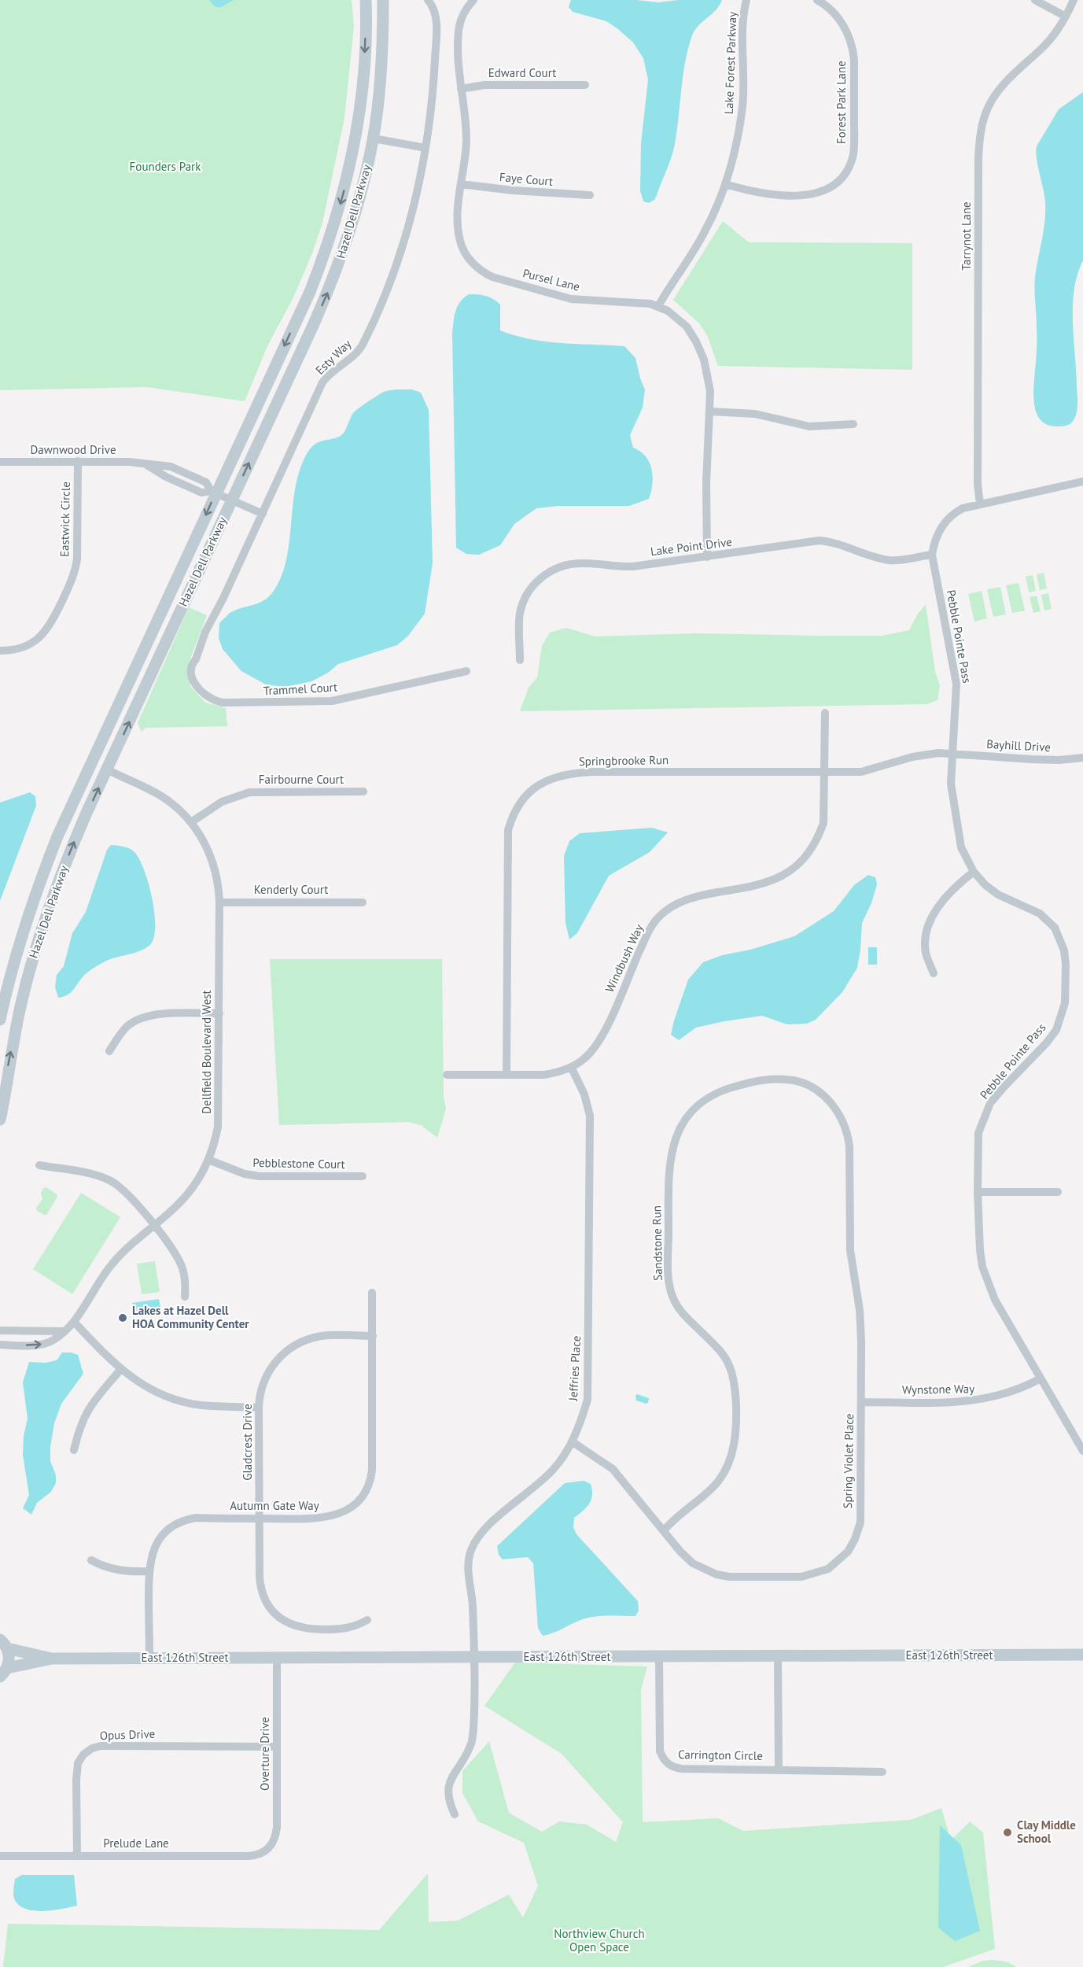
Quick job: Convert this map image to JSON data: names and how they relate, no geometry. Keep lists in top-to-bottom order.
{
  "streets": {
    "main road": ["Hazel Dell Parkway", "East 126th Street"],
    "street": [
      "Lake Forest Parkway",
      "Edward Court",
      "Forest Park Lane",
      "Faye Court",
      "Tarrynot Lane",
      "Pursel Lane",
      "Esty Way",
      "Dawnwood Drive",
      "Eastwick Circle",
      "Lake Point Drive",
      "Pebble Pointe Pass",
      "Trammel Court",
      "Bayhill Drive",
      "Springbrooke Run",
      "Fairbourne Court",
      "Kenderly Court",
      "Windbush Way",
      "Dellfield Boulevard West",
      "Pebblestone Court",
      "Sandstone Run",
      "Jeffries Place",
      "Wynstone Way",
      "Gladcrest Drive",
      "Spring Violet Place",
      "Autumn Gate Way",
      "Opus Drive",
      "Overture Drive",
      "Carrington Circle",
      "Prelude Lane"
    ]
  },
  "crossings": [
    ["Lake Forest Parkway", "Forest Park Lane"],
    ["Lake Forest Parkway", "Pursel Lane"],
    ["Edward Court", "Pursel Lane"],
    ["Faye Court", "Pursel Lane"],
    ["Hazel Dell Parkway", "Dawnwood Drive"],
    ["Hazel Dell Parkway", "Dellfield Boulevard West"],
    ["Tarrynot Lane", "Pebble Pointe Pass"],
    ["Pursel Lane", "Lake Point Drive"],
    ["Esty Way", "Dawnwood Drive"],
    ["Esty Way", "Trammel Court"],
    ["Dawnwood Drive", "Eastwick Circle"],
    ["Lake Point Drive", "Pebble Pointe Pass"],
    ["Pebble Pointe Pass", "Bayhill Drive"],
    ["Pebble Pointe Pass", "Springbrooke Run"],
    ["Pebble Pointe Pass", "Wynstone Way"],
    ["Bayhill Drive", "Springbrooke Run"],
    ["Springbrooke Run", "Windbush Way"],
    ["Fairbourne Court", "Dellfield Boulevard West"],
    ["Kenderly Court", "Dellfield Boulevard West"],
    ["Windbush Way", "Jeffries Place"],
    ["Dellfield Boulevard West", "Pebblestone Court"],
    ["Sandstone Run", "Spring Violet Place"],
    ["Jeffries Place", "Spring Violet Place"],
    ["Jeffries Place", "East 126th Street"],
    ["Wynstone Way", "Spring Violet Place"],
    ["Gladcrest Drive", "Autumn Gate Way"],
    ["Autumn Gate Way", "East 126th Street"],
    ["East 126th Street", "Overture Drive"],
    ["East 126th Street", "Carrington Circle"],
    ["Opus Drive", "Overture Drive"],
    ["Opus Drive", "Prelude Lane"],
    ["Overture Drive", "Prelude Lane"]
  ],
  "parks": ["Founders Park", "Northview Church Open Space"],
  "places": ["Lakes at Hazel Dell HOA Community Center", "Clay Middle School"]
}
